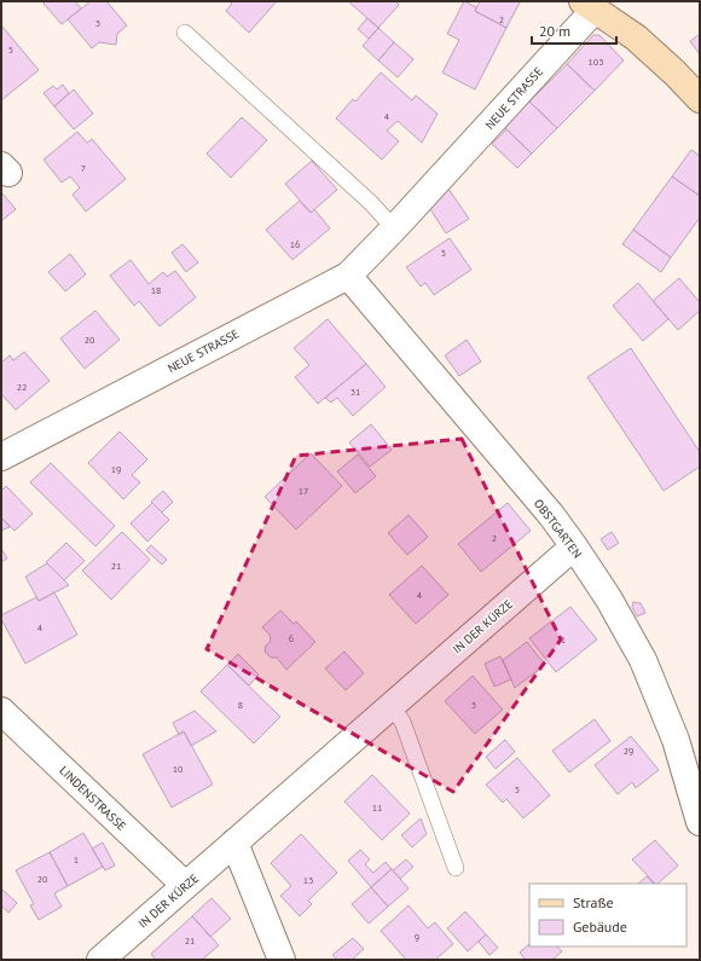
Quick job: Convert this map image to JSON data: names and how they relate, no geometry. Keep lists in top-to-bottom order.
{
  "streets": {
    "street": [
      "NEUE STRASSE",
      "OBSTGARTEN",
      "IN DER KÜRZE",
      "LINDENSTRASSE"
    ]
  },
  "crossings": [
    ["NEUE STRASSE", "OBSTGARTEN"],
    ["OBSTGARTEN", "IN DER KÜRZE"],
    ["IN DER KÜRZE", "LINDENSTRASSE"]
  ],
  "house_numbers": [
    "2",
    "3",
    "5",
    "103",
    "4",
    "7",
    "16",
    "5",
    "18",
    "20",
    "22",
    "31",
    "19",
    "17",
    "2",
    "21",
    "4",
    "4",
    "6",
    "1",
    "8",
    "3",
    "29",
    "10",
    "5",
    "11",
    "1",
    "20",
    "13",
    "9",
    "21"
  ],
  "legend": ["Straße", "Gebäude"],
  "scale_bar": "20 m"
}
